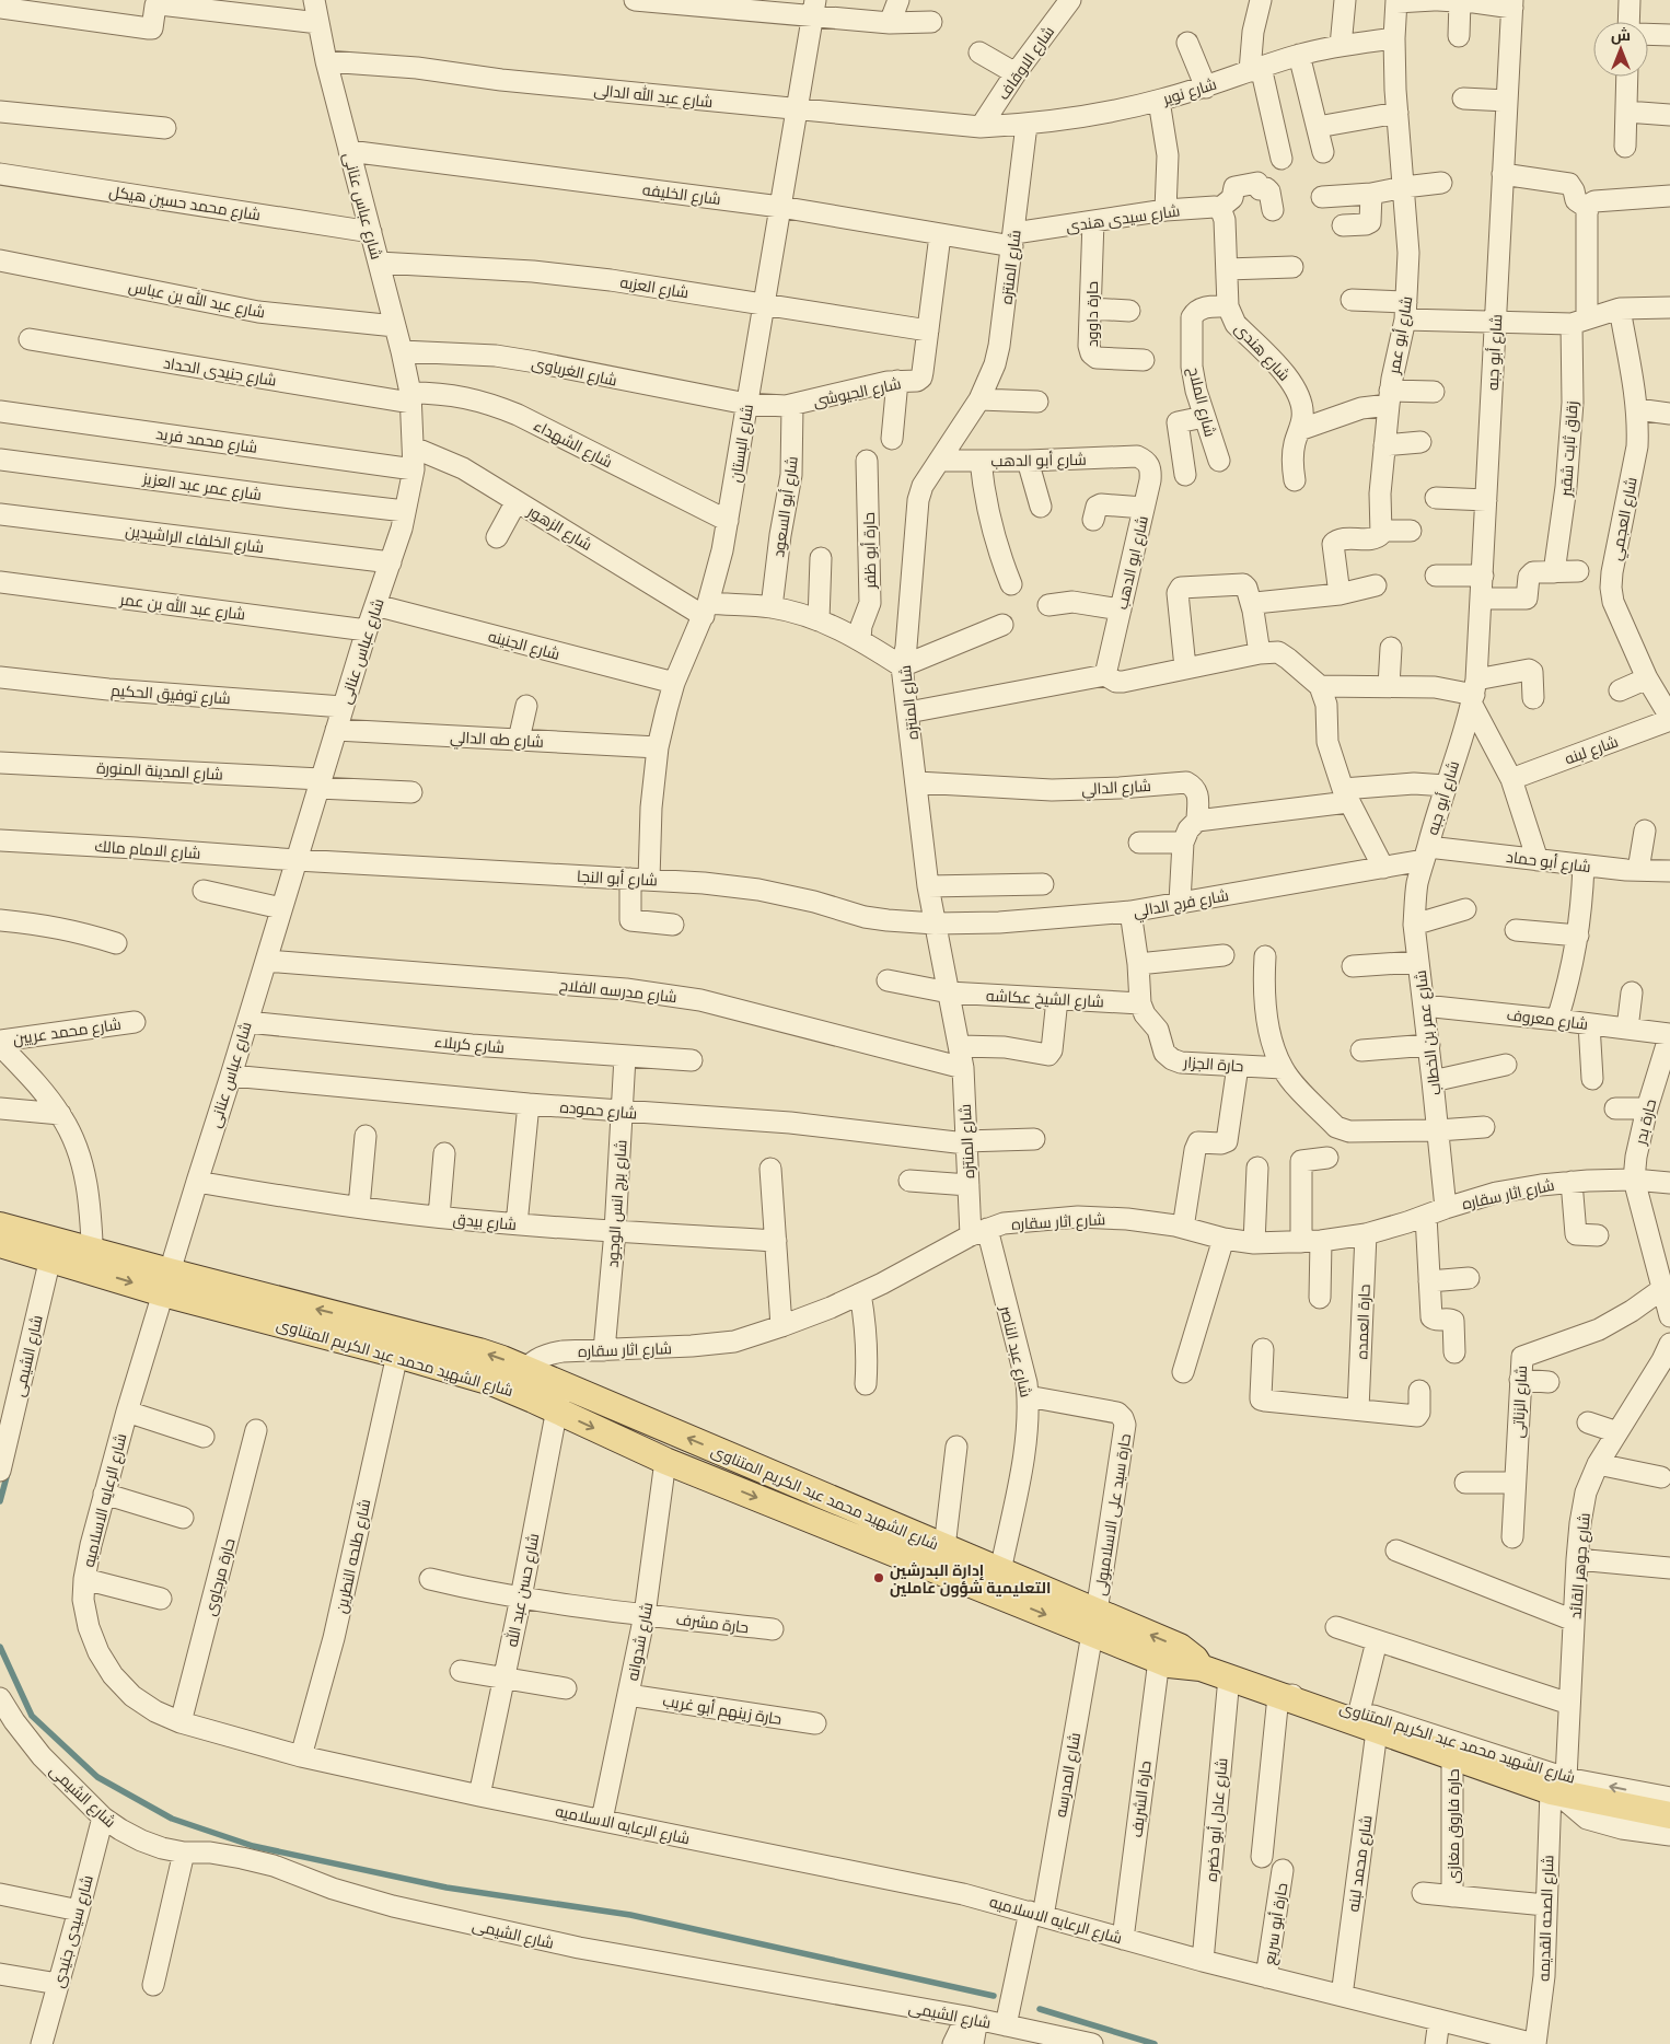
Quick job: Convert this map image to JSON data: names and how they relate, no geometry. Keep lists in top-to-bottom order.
{
  "streets": {
    "main road": ["شارع الشهيد محمد عبد الكريم المتناوى"],
    "street": [
      "شارع الاوقاف",
      "شارع نوير",
      "شارع عبد الله الدالى",
      "شارع الخليفه",
      "شارع محمد حسين هيكل",
      "شارع عباس عنانى",
      "شارع سيدى هندى",
      "شارع المنتزه",
      "شارع العزبه",
      "شارع عبد الله بن عباس",
      "حارة داوود",
      "شارع أبو عمر",
      "شارع هندى",
      "شارع أبو جبه",
      "شارع جنيدى الحداد",
      "شارع الغرباوى",
      "شارع الجيوشى",
      "شارع الملاح",
      "شارع محمد فريد",
      "شارع الشهداء",
      "شارع البستان",
      "زقاق ثابت شقير",
      "شارع أبو الدهب",
      "شارع عمر عبد العزيز",
      "شارع أبو السعود",
      "شارع العجمي",
      "شارع الزهور",
      "شارع الخلفاء الراشيدين",
      "حارة أبو ظفر",
      "شارع ابو الدهب",
      "شارع عبد الله بن عمر",
      "شارع الجنينه",
      "شارع توفيق الحكيم",
      "شارع طه الدالي",
      "شارع لبنه",
      "شارع المدينة المنورة",
      "شارع الدالي",
      "شارع الامام مالك",
      "شارع أبو حماد",
      "شارع أبو النجا",
      "شارع فرج الدالي",
      "شارع مدرسه الفلاح",
      "شارع الشيخ عكاشه",
      "شارع معروف",
      "شارع محمد عريين",
      "شارع عمر بن الخطاب",
      "شارع كربلاء",
      "حارة الجزار",
      "شارع حموده",
      "حارة بدر",
      "شارع اثار سقاره",
      "شارع برج انس الوجود",
      "شارع بيدق",
      "حارة العمده",
      "شارع عبد الناصر",
      "شارع الشيمى",
      "شارع الزناتى",
      "شارع الرعايه الاسلاميه",
      "حارة سيد على الاسلامبولى",
      "شارع طلحه النطرين",
      "شارع جوهر القائد",
      "حارة مرجاوى",
      "شارع حسن عبد الله",
      "حارة مشرف",
      "شارع شدوانه",
      "حارة زينهم أبو غريب",
      "شارع المدرسه",
      "حارة الشريف",
      "شارع عادل أبو خضره",
      "حارة فاروق مغازى",
      "شارع محمد لبنه",
      "شارع الصحه القديمه",
      "حارة أبو سريع",
      "شارع سيدى جنيدى"
    ]
  },
  "crossings": [
    ["شارع الاوقاف", "شارع نوير"],
    ["شارع الاوقاف", "شارع عبد الله الدالى"],
    ["شارع نوير", "شارع عبد الله الدالى"],
    ["شارع نوير", "شارع المنتزه"],
    ["شارع نوير", "شارع أبو عمر"],
    ["شارع عبد الله الدالى", "شارع عباس عنانى"],
    ["شارع عبد الله الدالى", "شارع البستان"],
    ["شارع الخليفه", "شارع عباس عنانى"],
    ["شارع الخليفه", "شارع سيدى هندى"],
    ["شارع الخليفه", "شارع المنتزه"],
    ["شارع الخليفه", "شارع الجيوشى"],
    ["شارع الخليفه", "شارع البستان"],
    ["شارع محمد حسين هيكل", "شارع عباس عنانى"],
    ["شارع عباس عنانى", "شارع العزبه"],
    ["شارع عباس عنانى", "شارع عبد الله بن عباس"],
    ["شارع عباس عنانى", "شارع جنيدى الحداد"],
    ["شارع عباس عنانى", "شارع الغرباوى"],
    ["شارع عباس عنانى", "شارع محمد فريد"],
    ["شارع عباس عنانى", "شارع الشهداء"],
    ["شارع عباس عنانى", "شارع عمر عبد العزيز"],
    ["شارع عباس عنانى", "شارع الزهور"],
    ["شارع عباس عنانى", "شارع الخلفاء الراشيدين"],
    ["شارع عباس عنانى", "شارع عبد الله بن عمر"],
    ["شارع عباس عنانى", "شارع الجنينه"],
    ["شارع عباس عنانى", "شارع توفيق الحكيم"],
    ["شارع عباس عنانى", "شارع طه الدالي"],
    ["شارع عباس عنانى", "شارع المدينة المنورة"],
    ["شارع عباس عنانى", "شارع الامام مالك"],
    ["شارع عباس عنانى", "شارع أبو النجا"],
    ["شارع عباس عنانى", "شارع مدرسه الفلاح"],
    ["شارع عباس عنانى", "شارع كربلاء"],
    ["شارع عباس عنانى", "شارع حموده"],
    ["شارع عباس عنانى", "شارع بيدق"],
    ["شارع عباس عنانى", "شارع الشهيد محمد عبد الكريم المتناوى"],
    ["شارع عباس عنانى", "شارع الرعايه الاسلاميه"],
    ["شارع سيدى هندى", "شارع المنتزه"],
    ["شارع سيدى هندى", "حارة داوود"],
    ["شارع سيدى هندى", "شارع هندى"],
    ["شارع المنتزه", "شارع أبو الدهب"],
    ["شارع المنتزه", "شارع الدالي"],
    ["شارع المنتزه", "شارع أبو النجا"],
    ["شارع المنتزه", "شارع فرج الدالي"],
    ["شارع المنتزه", "شارع مدرسه الفلاح"],
    ["شارع المنتزه", "شارع الشيخ عكاشه"],
    ["شارع المنتزه", "شارع حموده"],
    ["شارع المنتزه", "شارع اثار سقاره"],
    ["شارع المنتزه", "شارع عبد الناصر"],
    ["شارع العزبه", "شارع الجيوشى"],
    ["شارع العزبه", "شارع البستان"],
    ["شارع هندى", "شارع الملاح"],
    ["شارع أبو جبه", "شارع أبو حماد"],
    ["شارع أبو جبه", "شارع فرج الدالي"],
    ["شارع أبو جبه", "شارع عمر بن الخطاب"],
    ["شارع جنيدى الحداد", "شارع الشهداء"],
    ["شارع الغرباوى", "شارع الجيوشى"],
    ["شارع الغرباوى", "شارع البستان"],
    ["شارع الجيوشى", "شارع البستان"],
    ["شارع الجيوشى", "شارع أبو السعود"],
    ["شارع الشهداء", "شارع البستان"],
    ["شارع البستان", "شارع الزهور"],
    ["شارع البستان", "شارع الجنينه"],
    ["شارع البستان", "شارع طه الدالي"],
    ["شارع البستان", "شارع أبو النجا"],
    ["شارع أبو الدهب", "شارع ابو الدهب"],
    ["شارع العجمي", "شارع لبنه"],
    ["شارع الامام مالك", "شارع أبو النجا"],
    ["شارع أبو حماد", "شارع فرج الدالي"],
    ["شارع أبو حماد", "شارع عمر بن الخطاب"],
    ["شارع أبو النجا", "شارع فرج الدالي"],
    ["شارع فرج الدالي", "شارع عمر بن الخطاب"],
    ["شارع الشيخ عكاشه", "حارة الجزار"],
    ["شارع معروف", "شارع عمر بن الخطاب"],
    ["شارع معروف", "حارة بدر"],
    ["شارع عمر بن الخطاب", "شارع اثار سقاره"],
    ["شارع كربلاء", "شارع برج انس الوجود"],
    ["شارع حموده", "شارع برج انس الوجود"],
    ["حارة بدر", "شارع اثار سقاره"],
    ["شارع اثار سقاره", "شارع برج انس الوجود"],
    ["شارع اثار سقاره", "حارة العمده"],
    ["شارع اثار سقاره", "شارع عبد الناصر"],
    ["شارع اثار سقاره", "شارع الشهيد محمد عبد الكريم المتناوى"],
    ["شارع برج انس الوجود", "شارع بيدق"],
    ["شارع عبد الناصر", "شارع الشهيد محمد عبد الكريم المتناوى"],
    ["شارع عبد الناصر", "حارة سيد على الاسلامبولى"],
    ["شارع الشيمى", "شارع الشهيد محمد عبد الكريم المتناوى"],
    ["شارع الشيمى", "شارع المدرسه"],
    ["شارع الشيمى", "شارع سيدى جنيدى"],
    ["شارع الشهيد محمد عبد الكريم المتناوى", "شارع الرعايه الاسلاميه"],
    ["شارع الشهيد محمد عبد الكريم المتناوى", "حارة سيد على الاسلامبولى"],
    ["شارع الشهيد محمد عبد الكريم المتناوى", "شارع طلحه النطرين"],
    ["شارع الشهيد محمد عبد الكريم المتناوى", "شارع جوهر القائد"],
    ["شارع الشهيد محمد عبد الكريم المتناوى", "شارع حسن عبد الله"],
    ["شارع الشهيد محمد عبد الكريم المتناوى", "شارع شدوانه"],
    ["شارع الشهيد محمد عبد الكريم المتناوى", "شارع المدرسه"],
    ["شارع الشهيد محمد عبد الكريم المتناوى", "حارة الشريف"],
    ["شارع الشهيد محمد عبد الكريم المتناوى", "شارع الصحه القديمه"],
    ["شارع الرعايه الاسلاميه", "شارع طلحه النطرين"],
    ["شارع الرعايه الاسلاميه", "حارة مرجاوى"],
    ["شارع الرعايه الاسلاميه", "شارع حسن عبد الله"],
    ["شارع الرعايه الاسلاميه", "شارع شدوانه"],
    ["شارع الرعايه الاسلاميه", "شارع المدرسه"],
    ["شارع الرعايه الاسلاميه", "حارة الشريف"],
    ["شارع الرعايه الاسلاميه", "شارع عادل أبو خضره"],
    ["شارع الرعايه الاسلاميه", "شارع محمد لبنه"],
    ["شارع الرعايه الاسلاميه", "شارع الصحه القديمه"],
    ["شارع الرعايه الاسلاميه", "حارة أبو سريع"],
    ["حارة سيد على الاسلامبولى", "شارع المدرسه"],
    ["شارع جوهر القائد", "شارع الصحه القديمه"],
    ["شارع حسن عبد الله", "حارة مشرف"],
    ["حارة مشرف", "شارع شدوانه"],
    ["شارع شدوانه", "حارة زينهم أبو غريب"],
    ["حارة فاروق مغازى", "شارع الصحه القديمه"]
  ],
  "places": ["إدارة البدرشين التعليمية شؤون عاملين"],
  "north": "top"
}
